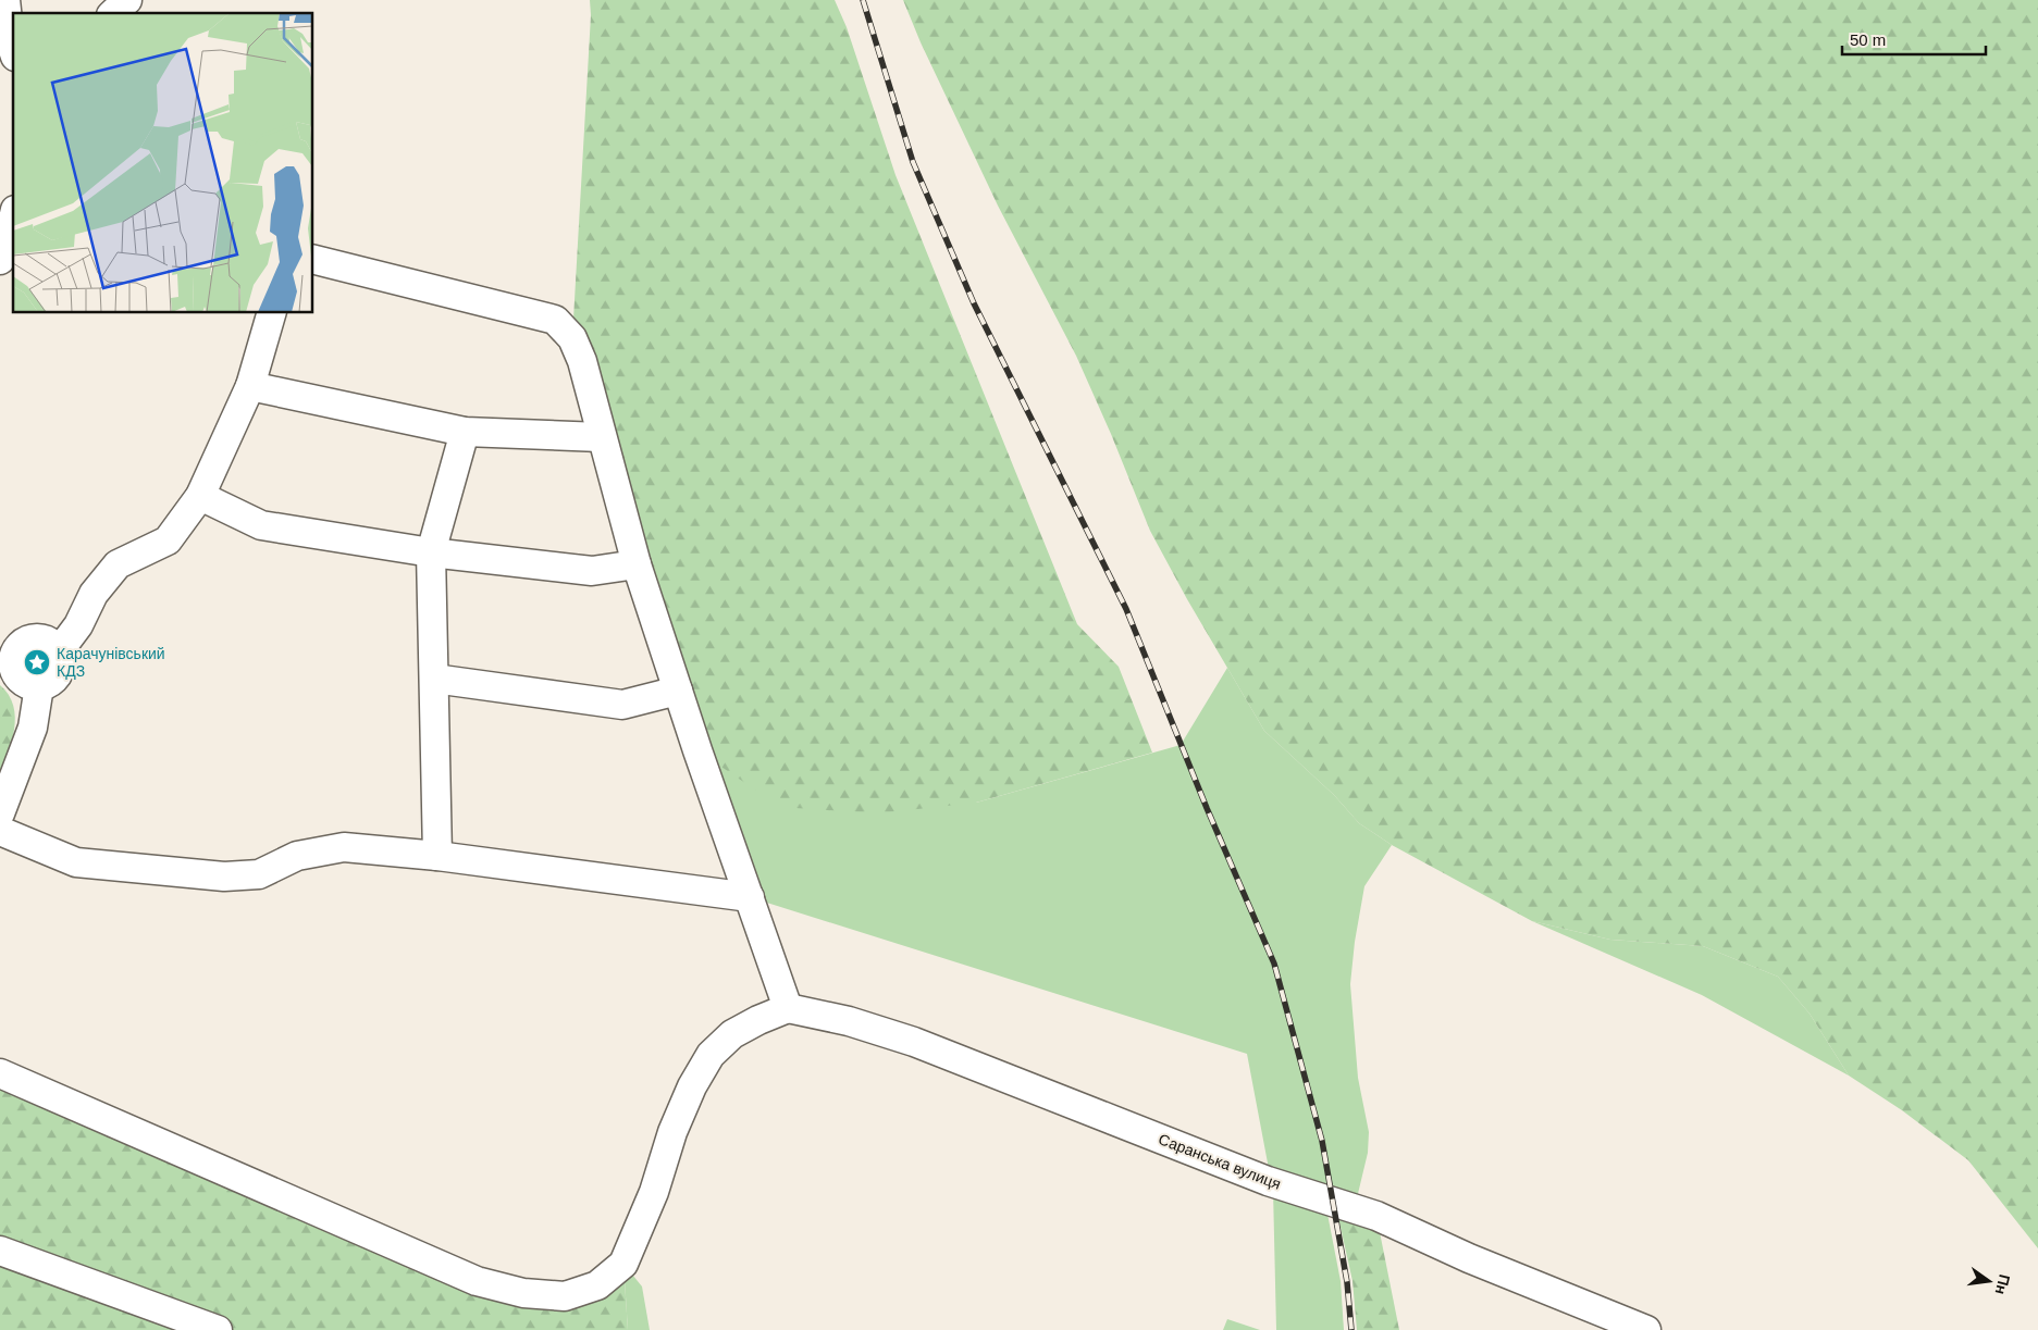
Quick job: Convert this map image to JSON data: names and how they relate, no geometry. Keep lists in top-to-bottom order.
{
  "streets": {
    "street": ["Саранська вулиця"]
  },
  "places": {
    "place": ["Карачунівський КДЗ"]
  },
  "scale_bar": "50 m",
  "north": "right"
}
